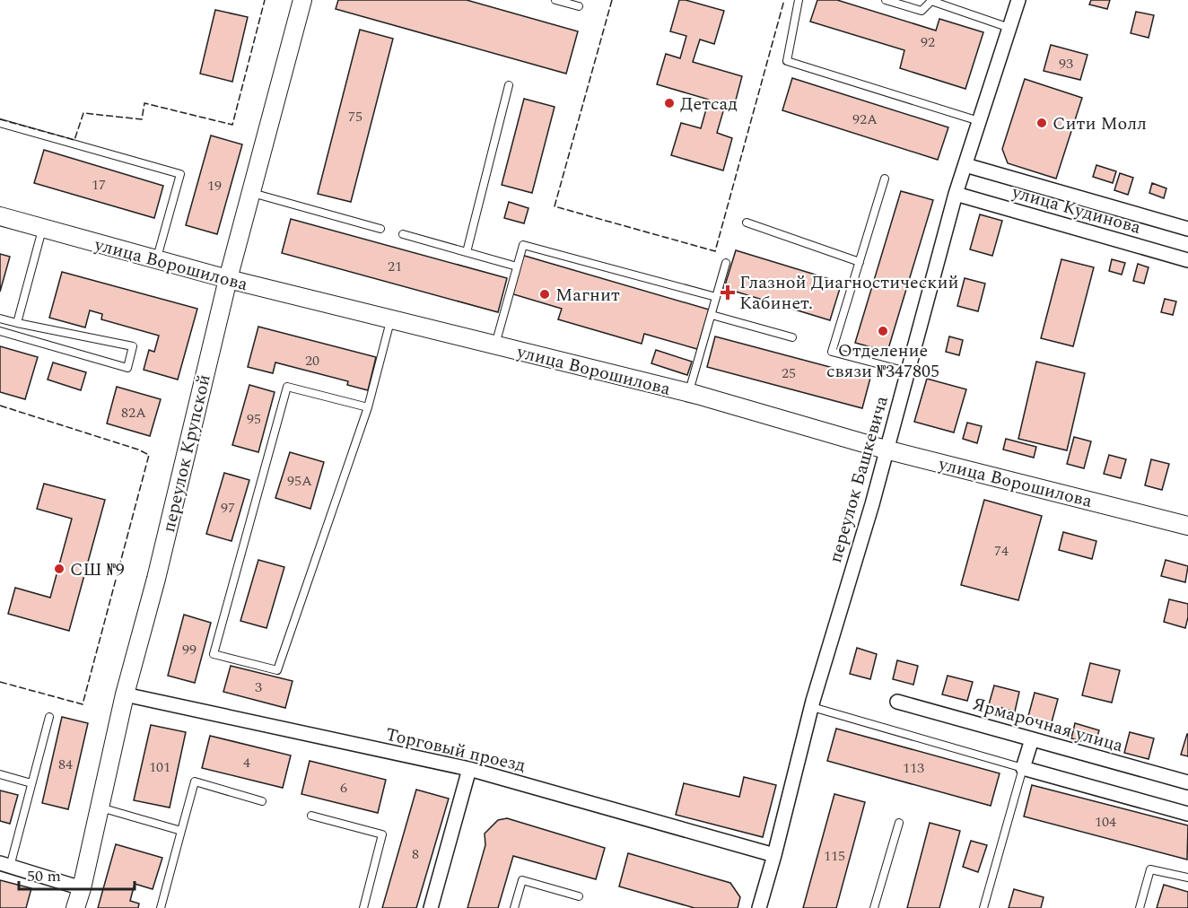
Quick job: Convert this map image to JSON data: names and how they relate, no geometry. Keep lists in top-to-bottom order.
{
  "streets": {
    "street": [
      "улица Кудинова",
      "улица Ворошилова",
      "переулок Крупской",
      "переулок Башкевича",
      "Ярмарочная улица",
      "Торговый проезд"
    ]
  },
  "crossings": [
    ["улица Кудинова", "переулок Башкевича"],
    ["улица Ворошилова", "переулок Крупской"],
    ["улица Ворошилова", "переулок Башкевича"],
    ["переулок Крупской", "Торговый проезд"],
    ["переулок Башкевича", "Торговый проезд"]
  ],
  "places": {
    "other": [
      "Детсад",
      "Сити Молл",
      "Магнит",
      "Отделение связи №347805",
      "СШ №9"
    ],
    "health": ["Глазной Диагностический Кабинет."]
  },
  "house_numbers": [
    "92",
    "93",
    "75",
    "92А",
    "17",
    "19",
    "21",
    "20",
    "25",
    "82А",
    "95",
    "95А",
    "97",
    "74",
    "99",
    "3",
    "4",
    "84",
    "101",
    "113",
    "6",
    "104",
    "8",
    "115"
  ],
  "scale_bar": "50 m"
}
